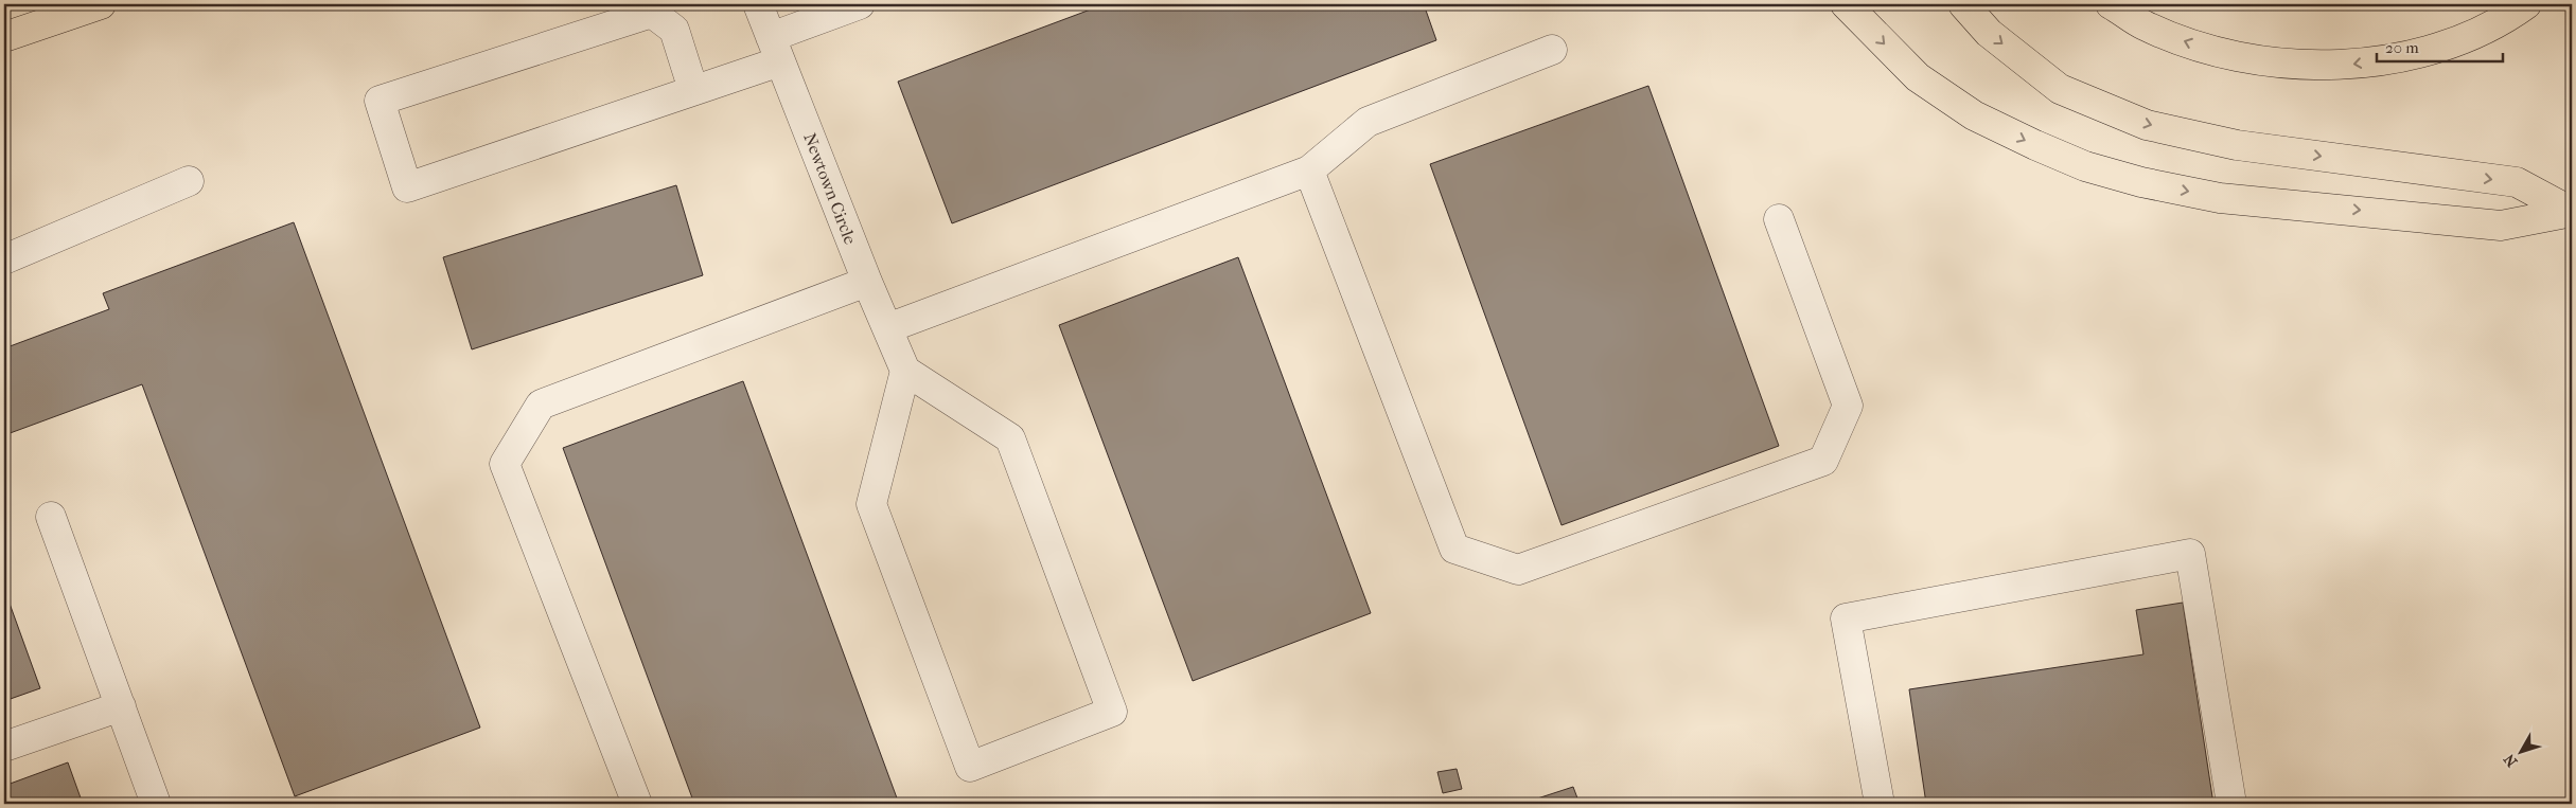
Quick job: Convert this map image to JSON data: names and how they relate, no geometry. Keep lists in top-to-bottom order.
{
  "streets": {
    "street": ["Newtown Circle"]
  },
  "scale_bar": "20 m",
  "north": "bottom left"
}
